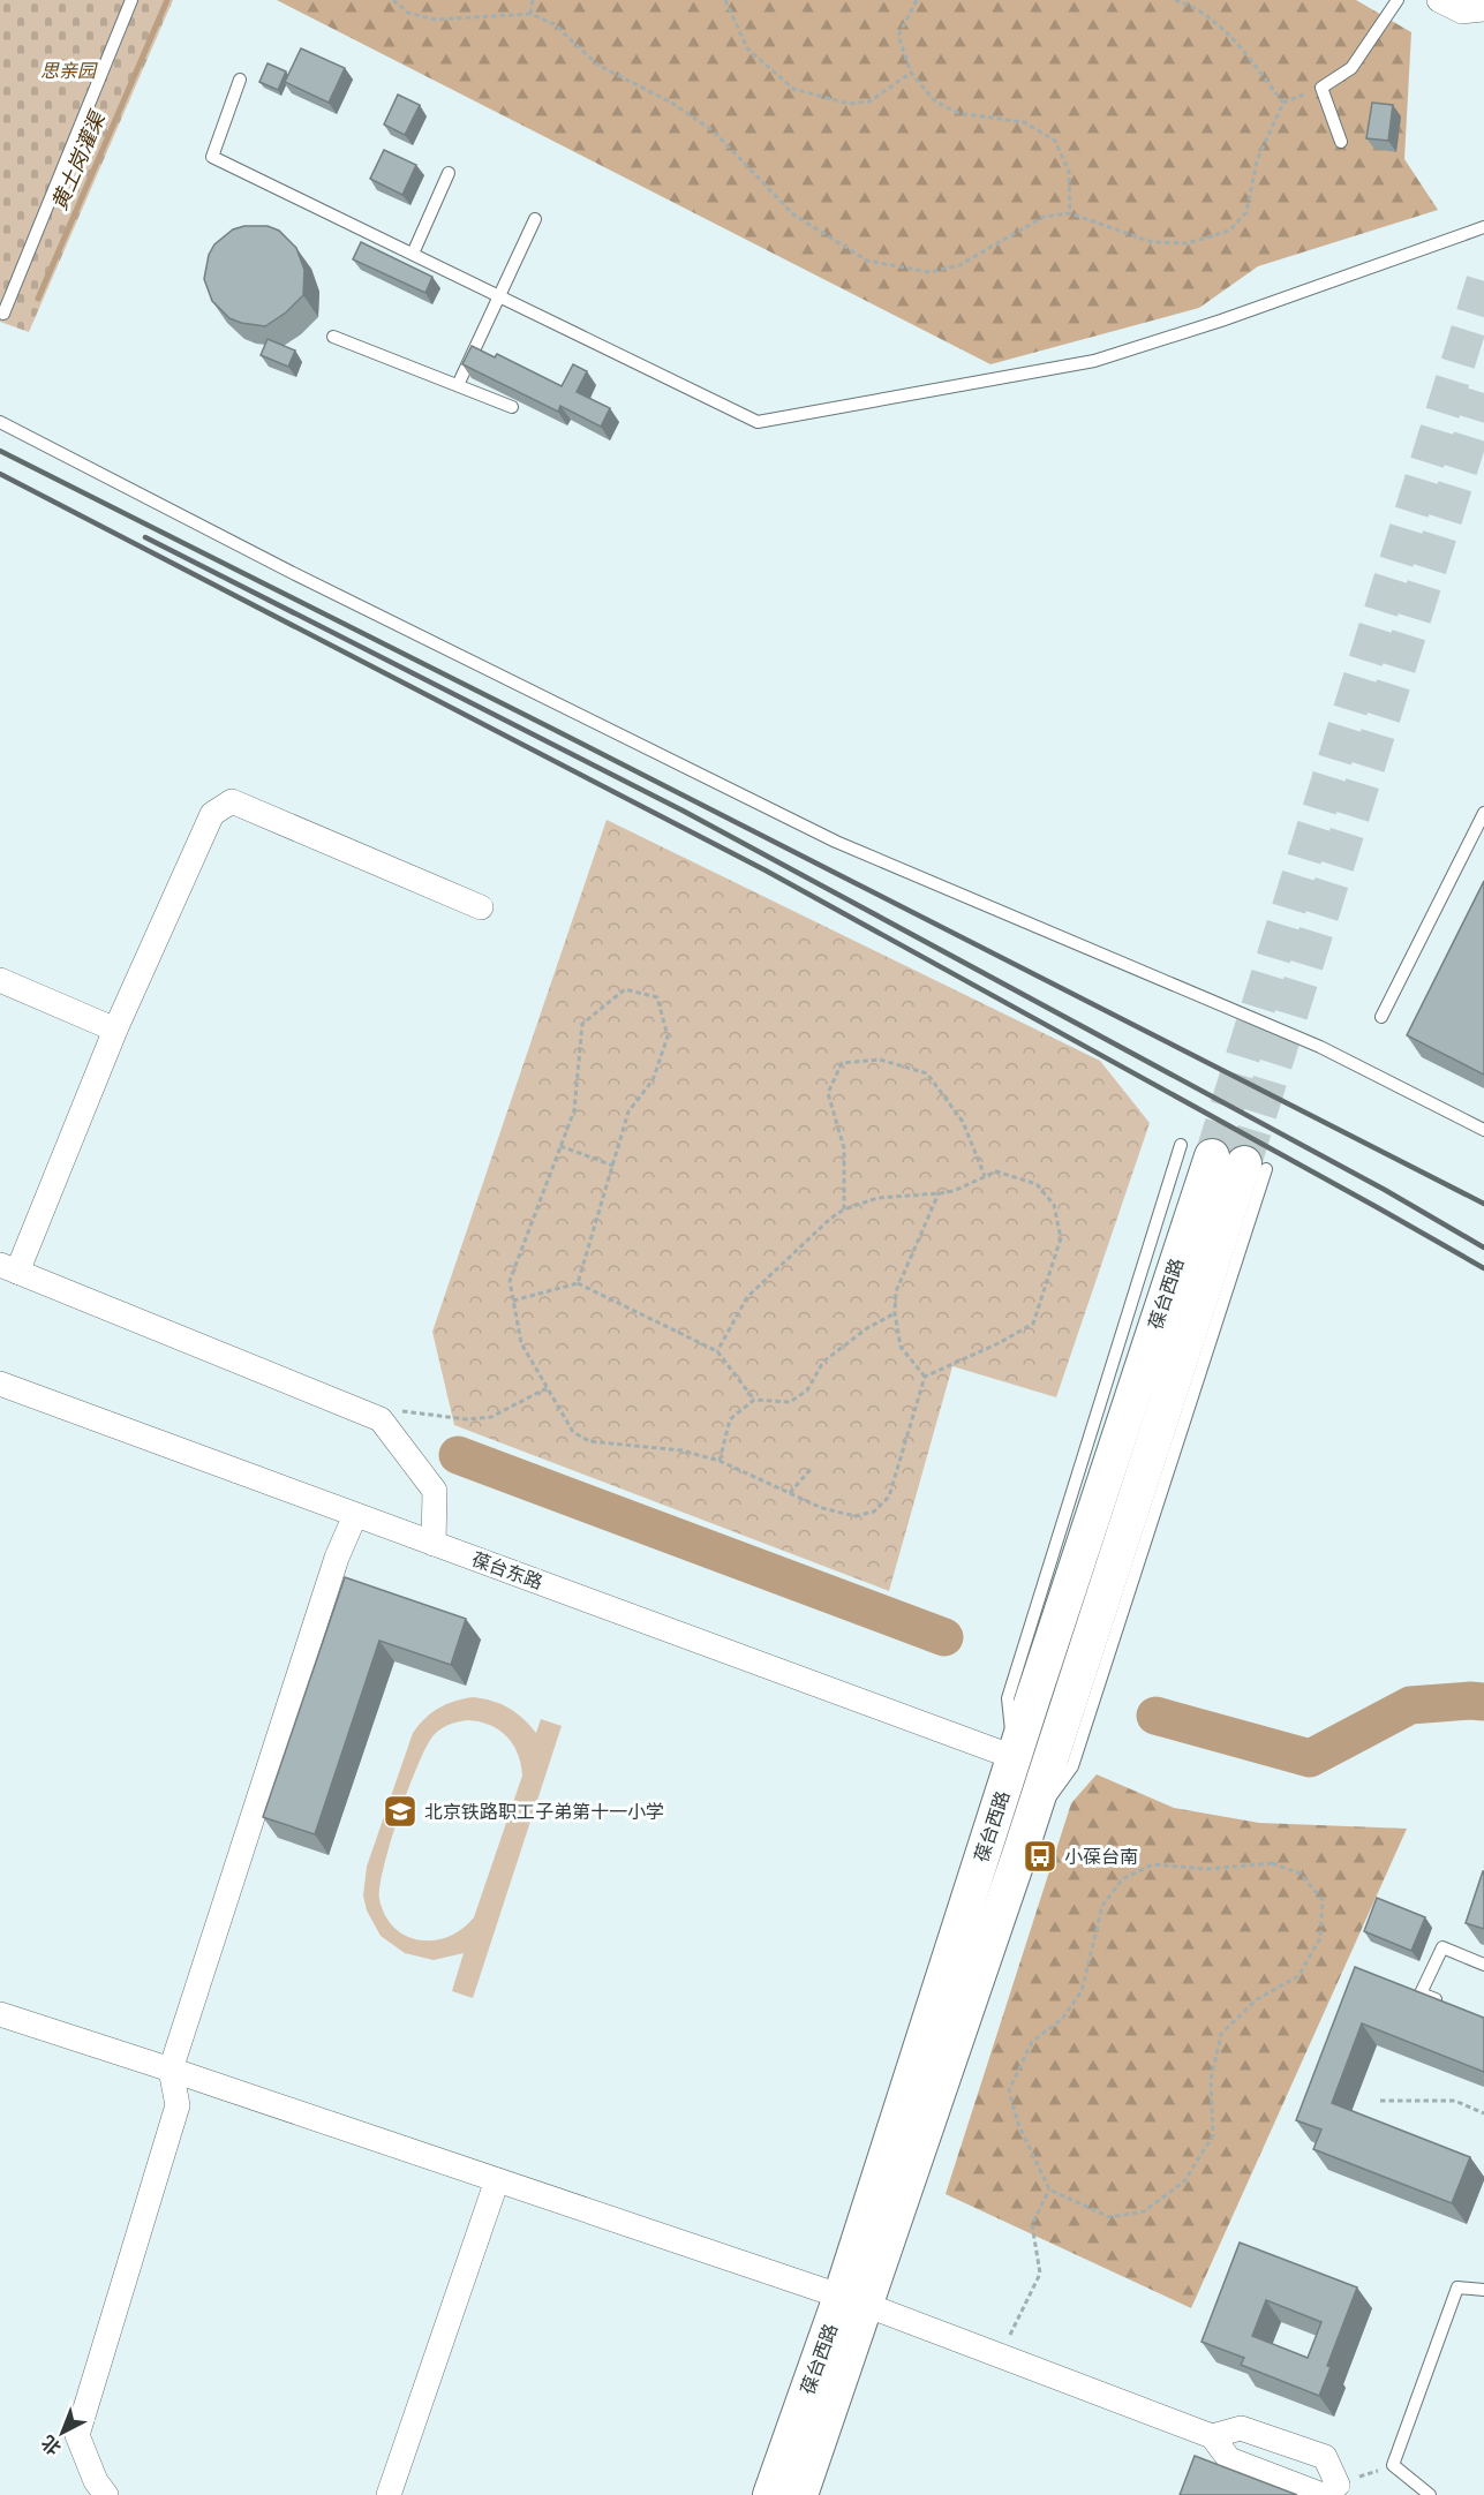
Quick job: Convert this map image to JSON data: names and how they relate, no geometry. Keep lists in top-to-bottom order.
{
  "streets": {
    "street": ["葆台西路", "葆台东路"]
  },
  "crossings": [
    ["葆台西路", "葆台东路"]
  ],
  "water": ["黄土岗灌渠"],
  "parks": ["思亲园"],
  "places": {
    "school or university": ["北京铁路职工子弟第十一小学"],
    "bus stop": ["小葆台南"]
  },
  "north": "bottom left"
}
